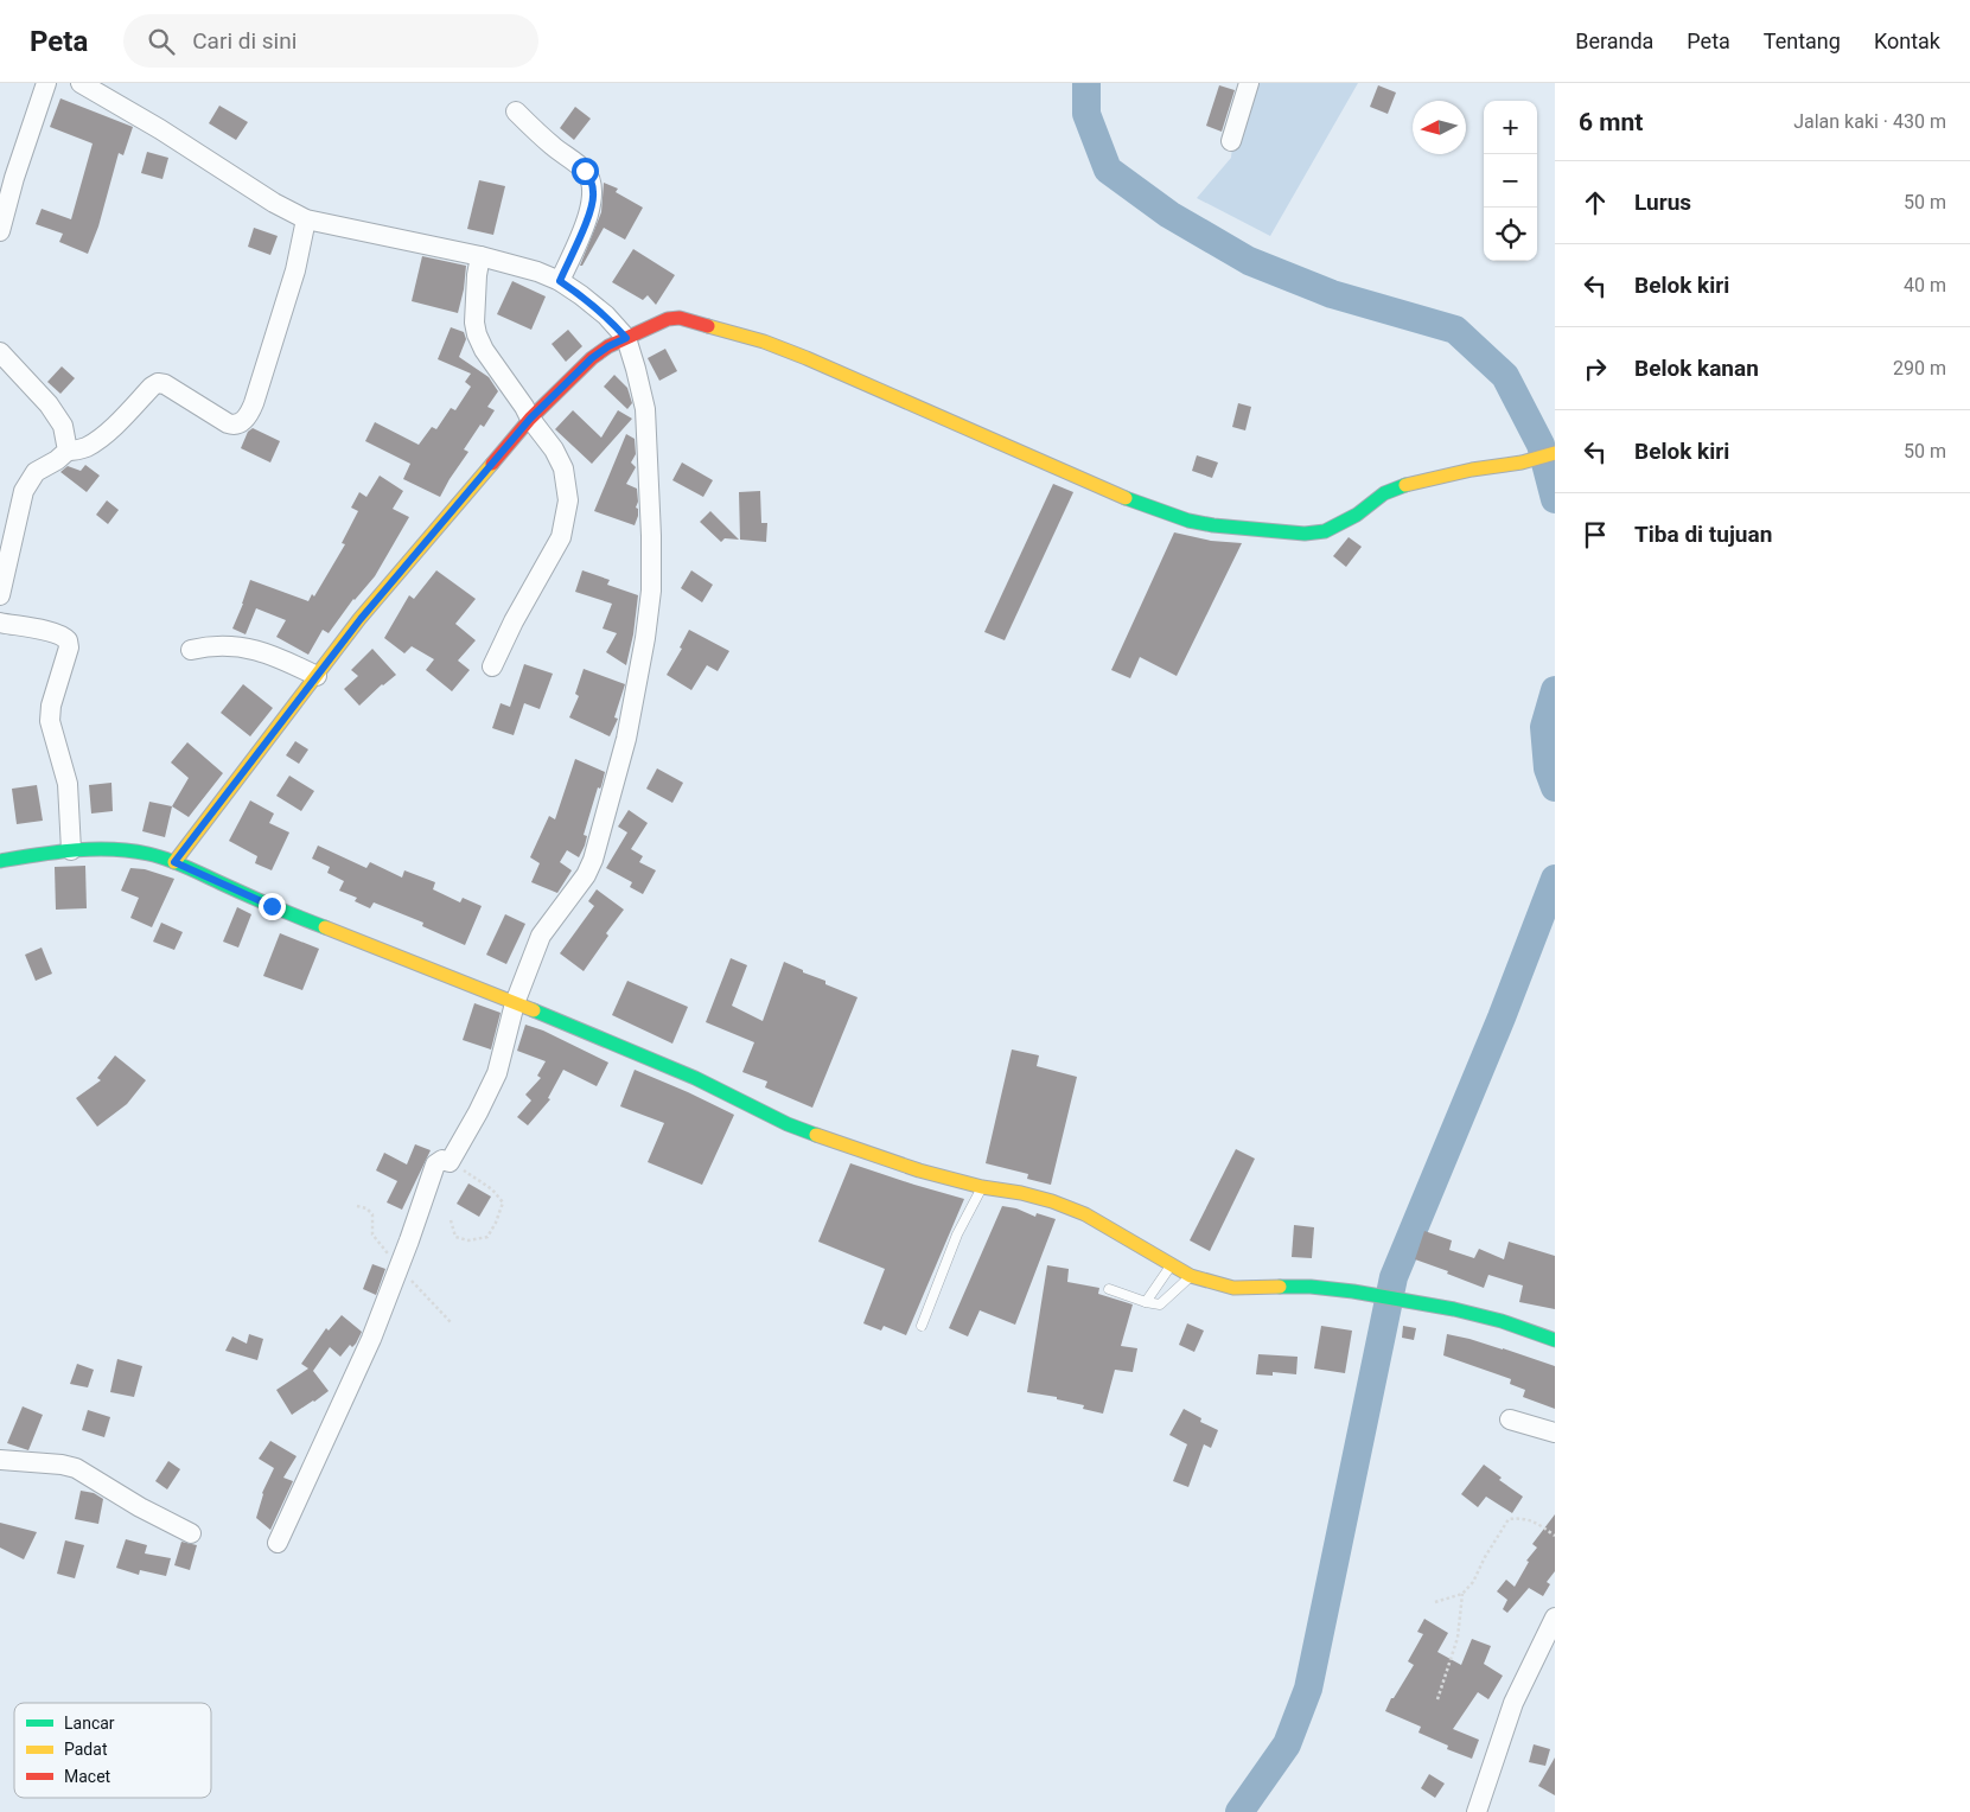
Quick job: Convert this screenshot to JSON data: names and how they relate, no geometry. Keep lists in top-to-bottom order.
{
  "legend": ["Lancar", "Padat", "Macet"],
  "north": "left",
  "page": {
    "header": "Peta",
    "search": "Cari di sini",
    "nav": [
      "Beranda",
      "Peta",
      "Tentang",
      "Kontak"
    ],
    "heading": ["6 mnt", "Jalan kaki · 430 m"],
    "map_buttons": ["+", "−"],
    "list": [
      ["Lurus", "50 m"],
      ["Belok kiri", "40 m"],
      ["Belok kanan", "290 m"],
      ["Belok kiri", "50 m"],
      "Tiba di tujuan"
    ]
  }
}
